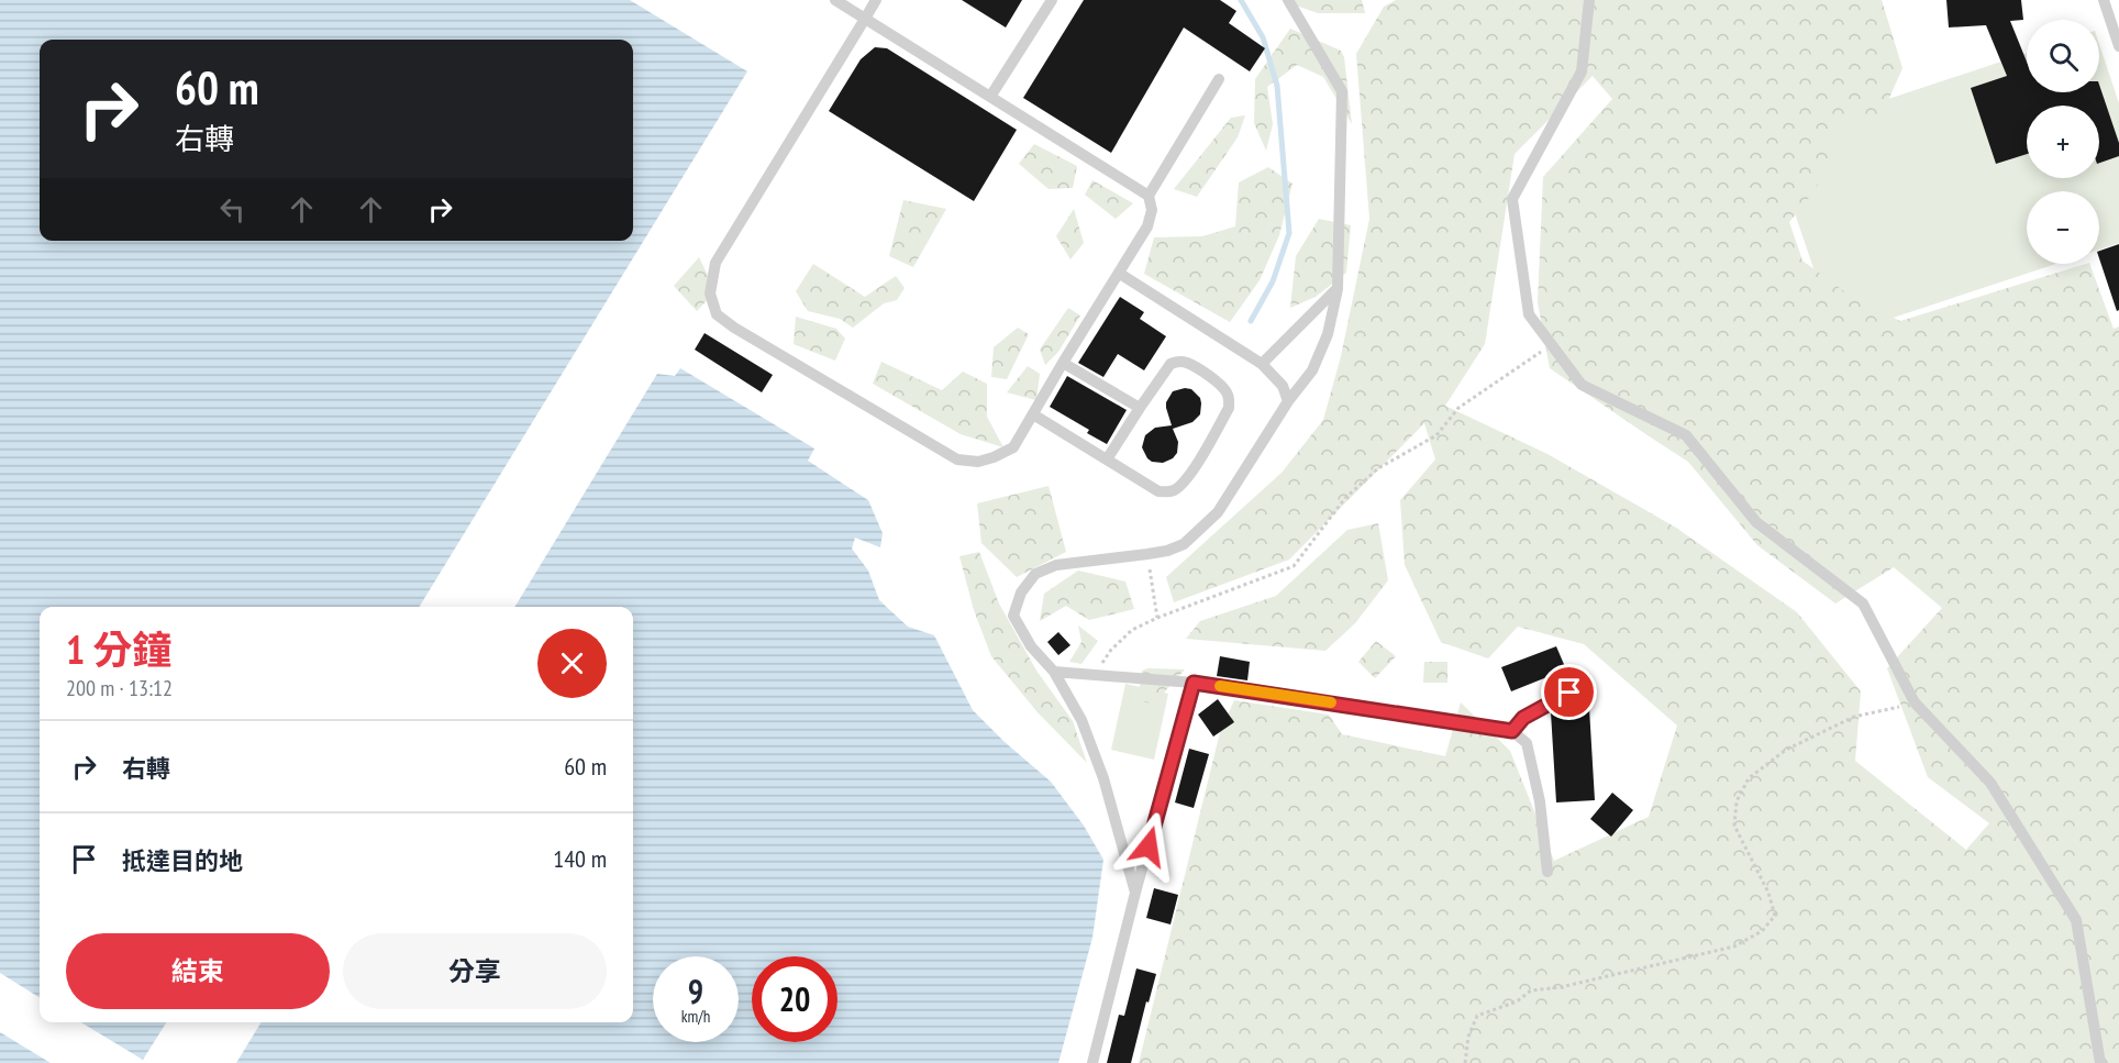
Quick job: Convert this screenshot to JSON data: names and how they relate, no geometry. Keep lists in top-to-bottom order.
{
  "page": {
    "map_buttons": ["+", "−"],
    "turn": ["60 m", "右轉"],
    "heading": ["1 分鐘", "200 m · 13:12"],
    "list": [
      {
        "name": "右轉",
        "value": "60 m"
      },
      {
        "name": "抵達目的地",
        "value": "140 m"
      }
    ],
    "buttons": ["結束", "分享"],
    "speed": "9 km/h",
    "limit": "20"
  }
}
